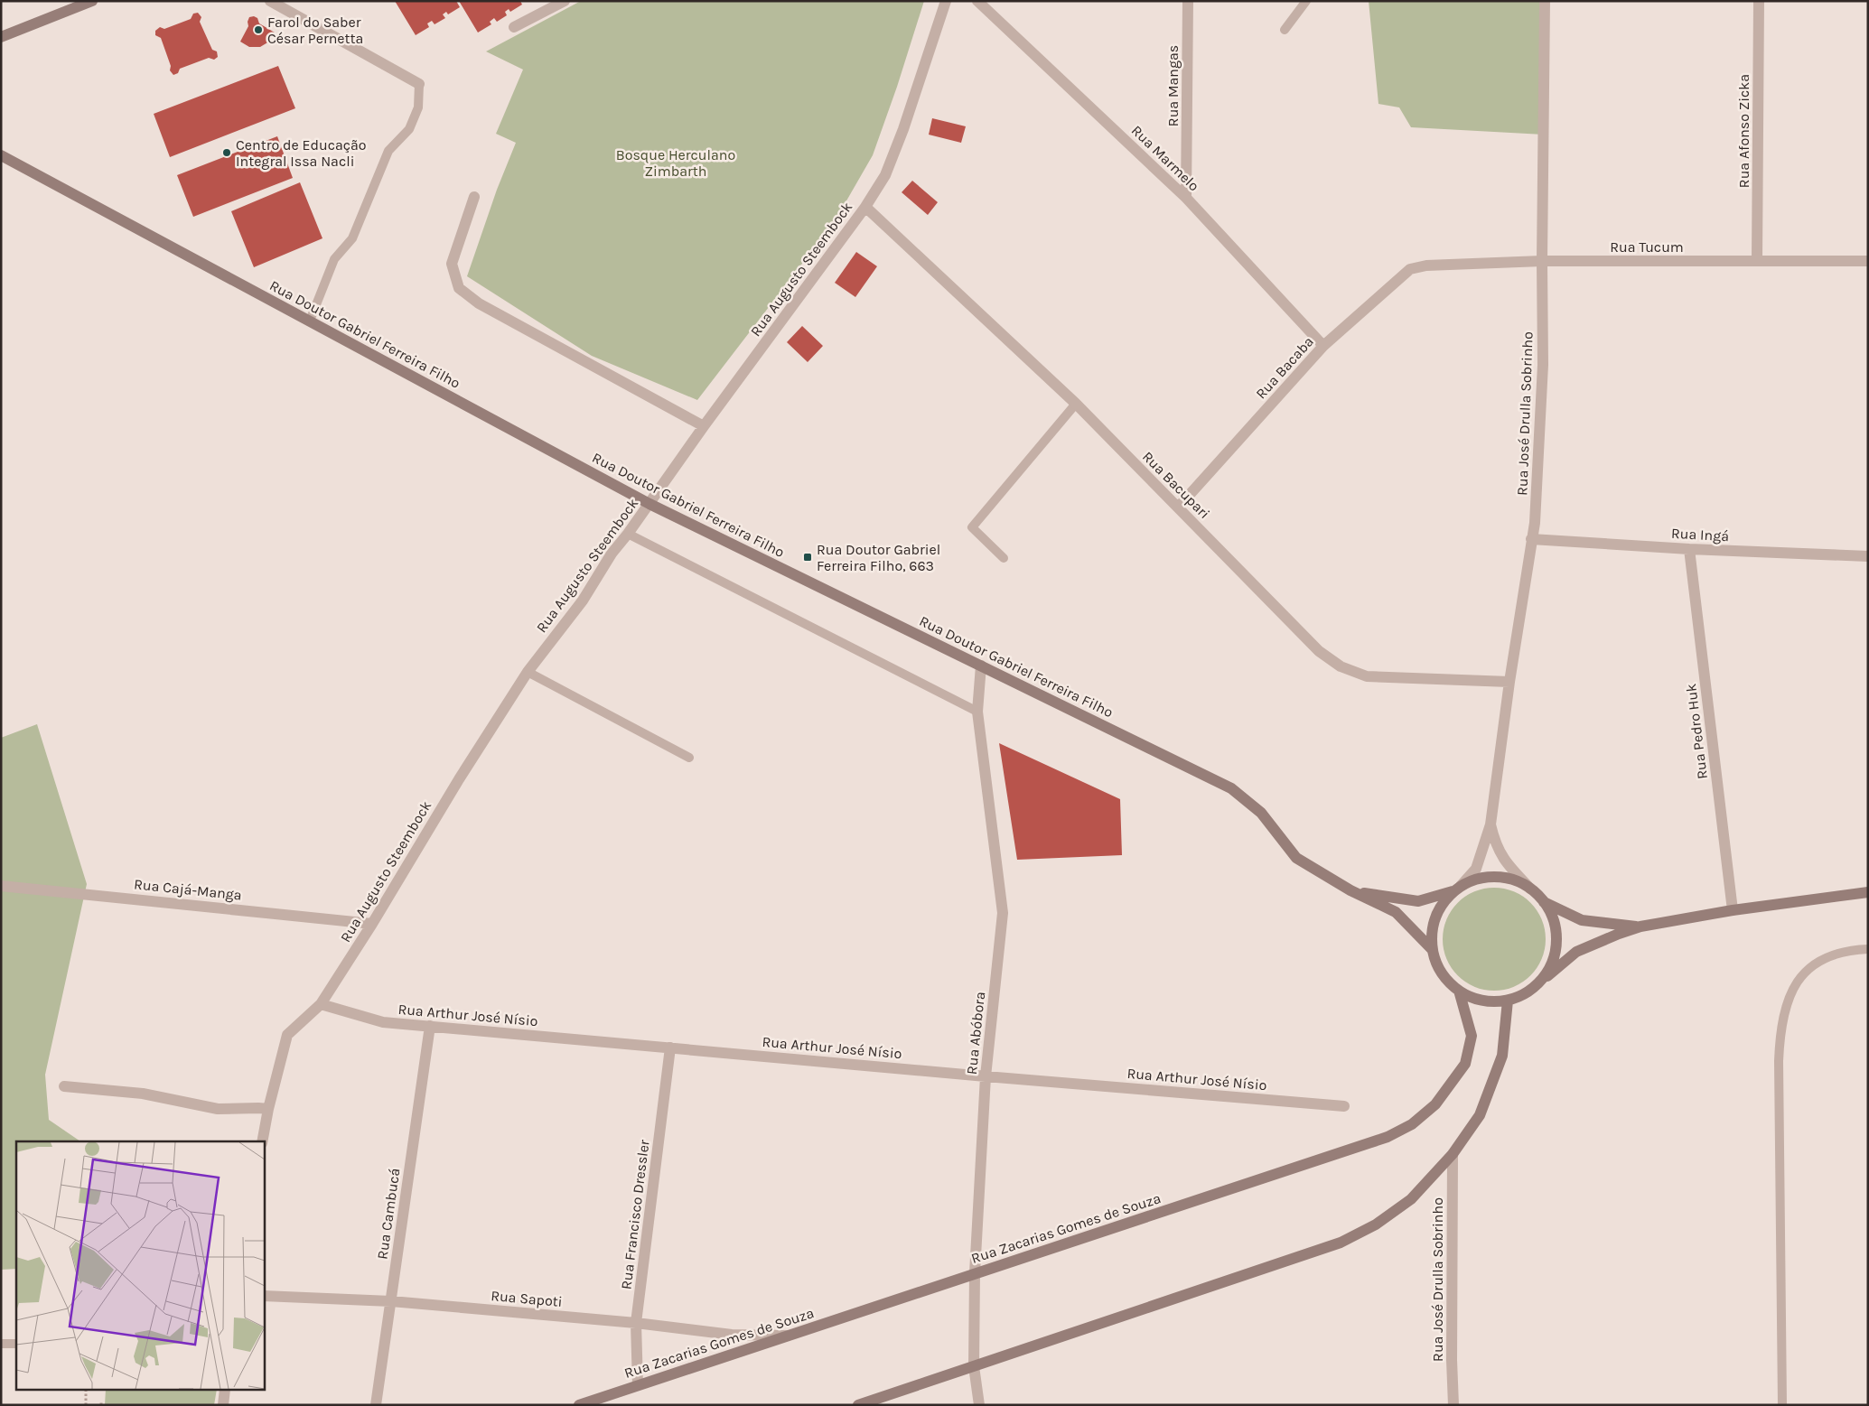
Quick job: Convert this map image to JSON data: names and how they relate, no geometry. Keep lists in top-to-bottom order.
{
  "streets": {
    "main road": ["Rua Doutor Gabriel Ferreira Filho", "Rua Zacarias Gomes de Souza"],
    "street": [
      "Rua Mangas",
      "Rua Afonso Zicka",
      "Rua Marmelo",
      "Rua Tucum",
      "Rua Augusto Steembock",
      "Rua Bacaba",
      "Rua José Drulla Sobrinho",
      "Rua Bacupari",
      "Rua Ingá",
      "Rua Pedro Huk",
      "Rua Cajá-Manga",
      "Rua Arthur José Nísio",
      "Rua Abóbora",
      "Rua Cambucá",
      "Rua Francisco Dressler",
      "Rua Sapoti"
    ]
  },
  "crossings": [
    ["Rua Mangas", "Rua Marmelo"],
    ["Rua Afonso Zicka", "Rua Tucum"],
    ["Rua Marmelo", "Rua Bacaba"],
    ["Rua Tucum", "Rua Bacaba"],
    ["Rua Tucum", "Rua José Drulla Sobrinho"],
    ["Rua Augusto Steembock", "Rua Doutor Gabriel Ferreira Filho"],
    ["Rua Augusto Steembock", "Rua Bacupari"],
    ["Rua Augusto Steembock", "Rua Cajá-Manga"],
    ["Rua Augusto Steembock", "Rua Arthur José Nísio"],
    ["Rua Doutor Gabriel Ferreira Filho", "Rua José Drulla Sobrinho"],
    ["Rua Doutor Gabriel Ferreira Filho", "Rua Abóbora"],
    ["Rua Doutor Gabriel Ferreira Filho", "Rua Zacarias Gomes de Souza"],
    ["Rua Bacaba", "Rua Bacupari"],
    ["Rua José Drulla Sobrinho", "Rua Bacupari"],
    ["Rua José Drulla Sobrinho", "Rua Ingá"],
    ["Rua José Drulla Sobrinho", "Rua Zacarias Gomes de Souza"],
    ["Rua Ingá", "Rua Pedro Huk"],
    ["Rua Arthur José Nísio", "Rua Abóbora"],
    ["Rua Arthur José Nísio", "Rua Cambucá"],
    ["Rua Arthur José Nísio", "Rua Francisco Dressler"],
    ["Rua Abóbora", "Rua Zacarias Gomes de Souza"],
    ["Rua Cambucá", "Rua Sapoti"],
    ["Rua Francisco Dressler", "Rua Zacarias Gomes de Souza"],
    ["Rua Francisco Dressler", "Rua Sapoti"],
    ["Rua Zacarias Gomes de Souza", "Rua Sapoti"]
  ],
  "parks": ["Bosque Herculano Zimbarth"],
  "places": {
    "other": ["Farol do Saber César Pernetta", "Centro de Educação Integral Issa Nacli"],
    "transit": ["Rua Doutor Gabriel Ferreira Filho, 663"]
  }
}
